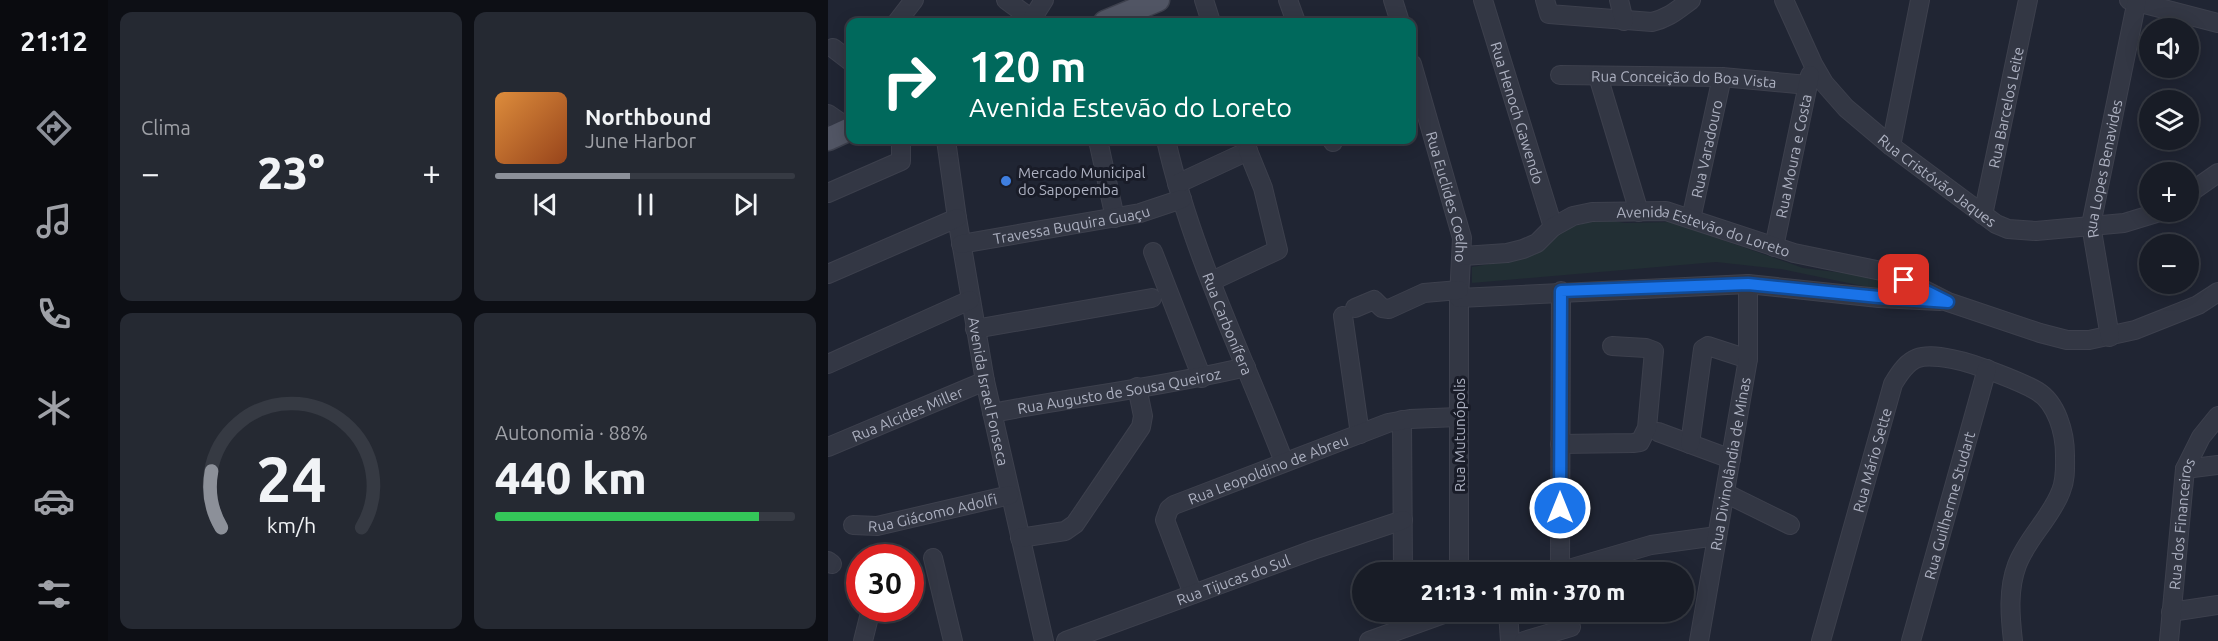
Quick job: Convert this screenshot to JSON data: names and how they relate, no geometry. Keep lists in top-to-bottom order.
{
  "streets": {
    "street": [
      "Rua Conceição do Boa Vista",
      "Rua Barcelos Leite",
      "Rua Henoch Gawendo",
      "Rua Varadouro",
      "Rua Moura e Costa",
      "Rua Lopes Benavides",
      "Rua Cristóvão Jaques",
      "Rua Euclides Coelho",
      "Travessa Buquira Guaçu",
      "Avenida Estevão do Loreto",
      "Rua Carbonífera",
      "Avenida Israel Fonseca",
      "Rua Augusto de Sousa Queiroz",
      "Rua Alcides Miller",
      "Rua Mutunópolis",
      "Rua Mário Sette",
      "Rua Divinolândia de Minas",
      "Rua Leopoldino de Abreu",
      "Rua Guilherme Studart",
      "Rua Giácomo Adolfi",
      "Rua dos Financeiros",
      "Rua Tijucas do Sul"
    ]
  },
  "crossings": [
    ["Rua Conceição do Boa Vista", "Rua Varadouro"],
    ["Rua Conceição do Boa Vista", "Rua Moura e Costa"],
    ["Rua Barcelos Leite", "Rua Cristóvão Jaques"],
    ["Rua Henoch Gawendo", "Avenida Estevão do Loreto"],
    ["Rua Varadouro", "Avenida Estevão do Loreto"],
    ["Rua Moura e Costa", "Rua Cristóvão Jaques"],
    ["Rua Moura e Costa", "Avenida Estevão do Loreto"],
    ["Rua Lopes Benavides", "Rua Cristóvão Jaques"],
    ["Rua Lopes Benavides", "Avenida Estevão do Loreto"],
    ["Rua Euclides Coelho", "Avenida Estevão do Loreto"],
    ["Rua Euclides Coelho", "Rua Mutunópolis"],
    ["Travessa Buquira Guaçu", "Rua Carbonífera"],
    ["Travessa Buquira Guaçu", "Avenida Israel Fonseca"],
    ["Avenida Estevão do Loreto", "Rua Mutunópolis"],
    ["Avenida Estevão do Loreto", "Rua Divinolândia de Minas"],
    ["Avenida Estevão do Loreto", "Rua Leopoldino de Abreu"],
    ["Rua Carbonífera", "Rua Augusto de Sousa Queiroz"],
    ["Rua Carbonífera", "Rua Leopoldino de Abreu"],
    ["Avenida Israel Fonseca", "Rua Augusto de Sousa Queiroz"],
    ["Avenida Israel Fonseca", "Rua Alcides Miller"],
    ["Avenida Israel Fonseca", "Rua Giácomo Adolfi"],
    ["Rua Mutunópolis", "Rua Leopoldino de Abreu"],
    ["Rua Mário Sette", "Rua Guilherme Studart"],
    ["Rua Leopoldino de Abreu", "Rua Tijucas do Sul"]
  ],
  "places": ["Mercado Municipal do Sapopemba"],
  "page": {
    "tabs": "21:12",
    "tile": [
      "Clima",
      ["Autonomia · 88%", "440 km"]
    ],
    "map_buttons": ["+", "−"],
    "turn": ["120 m", "Avenida Estevão do Loreto"],
    "song": ["Northbound", "June Harbor"],
    "heat": ["−", "23°", "+"],
    "limit": "30",
    "trip": "21:13 · 1 min · 370 m",
    "gauge": ["24", "km/h"]
  }
}
